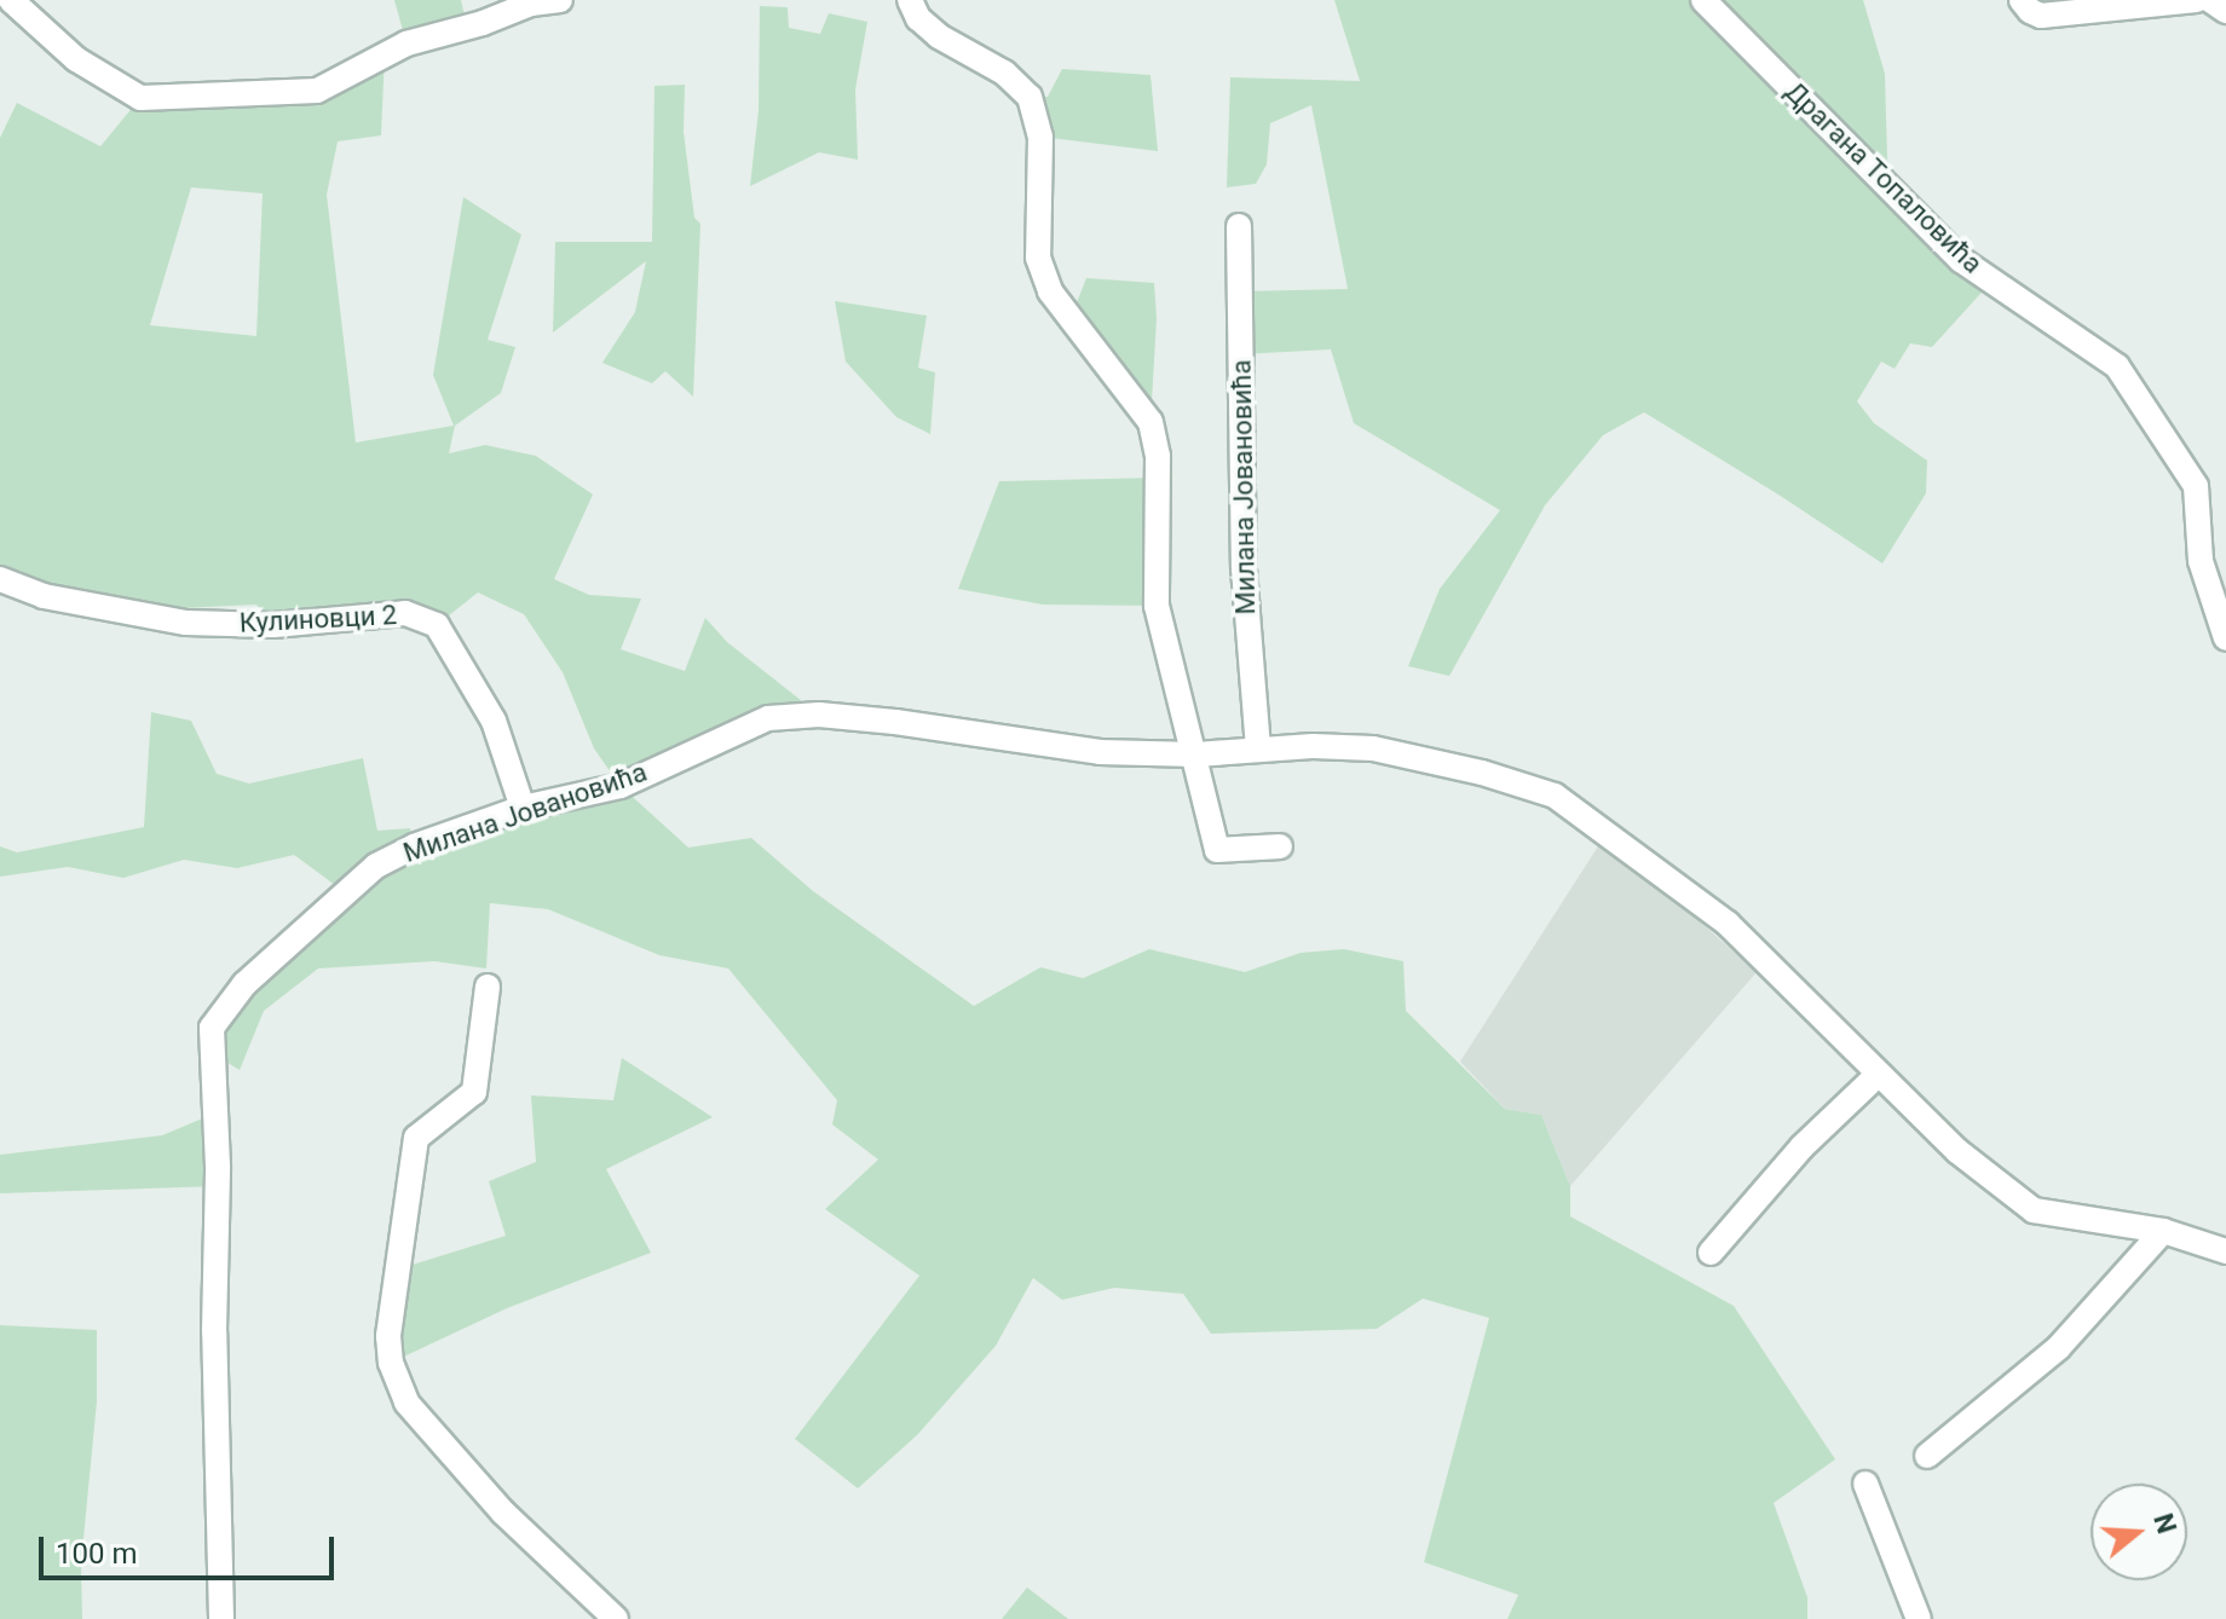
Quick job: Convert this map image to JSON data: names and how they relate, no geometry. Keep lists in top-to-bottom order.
{
  "streets": {
    "street": ["Драгана Топаловића", "Милана Јовановића", "Кулиновци 2"]
  },
  "crossings": [
    ["Милана Јовановића", "Кулиновци 2"]
  ],
  "scale_bar": "100 m",
  "north": "right"
}
